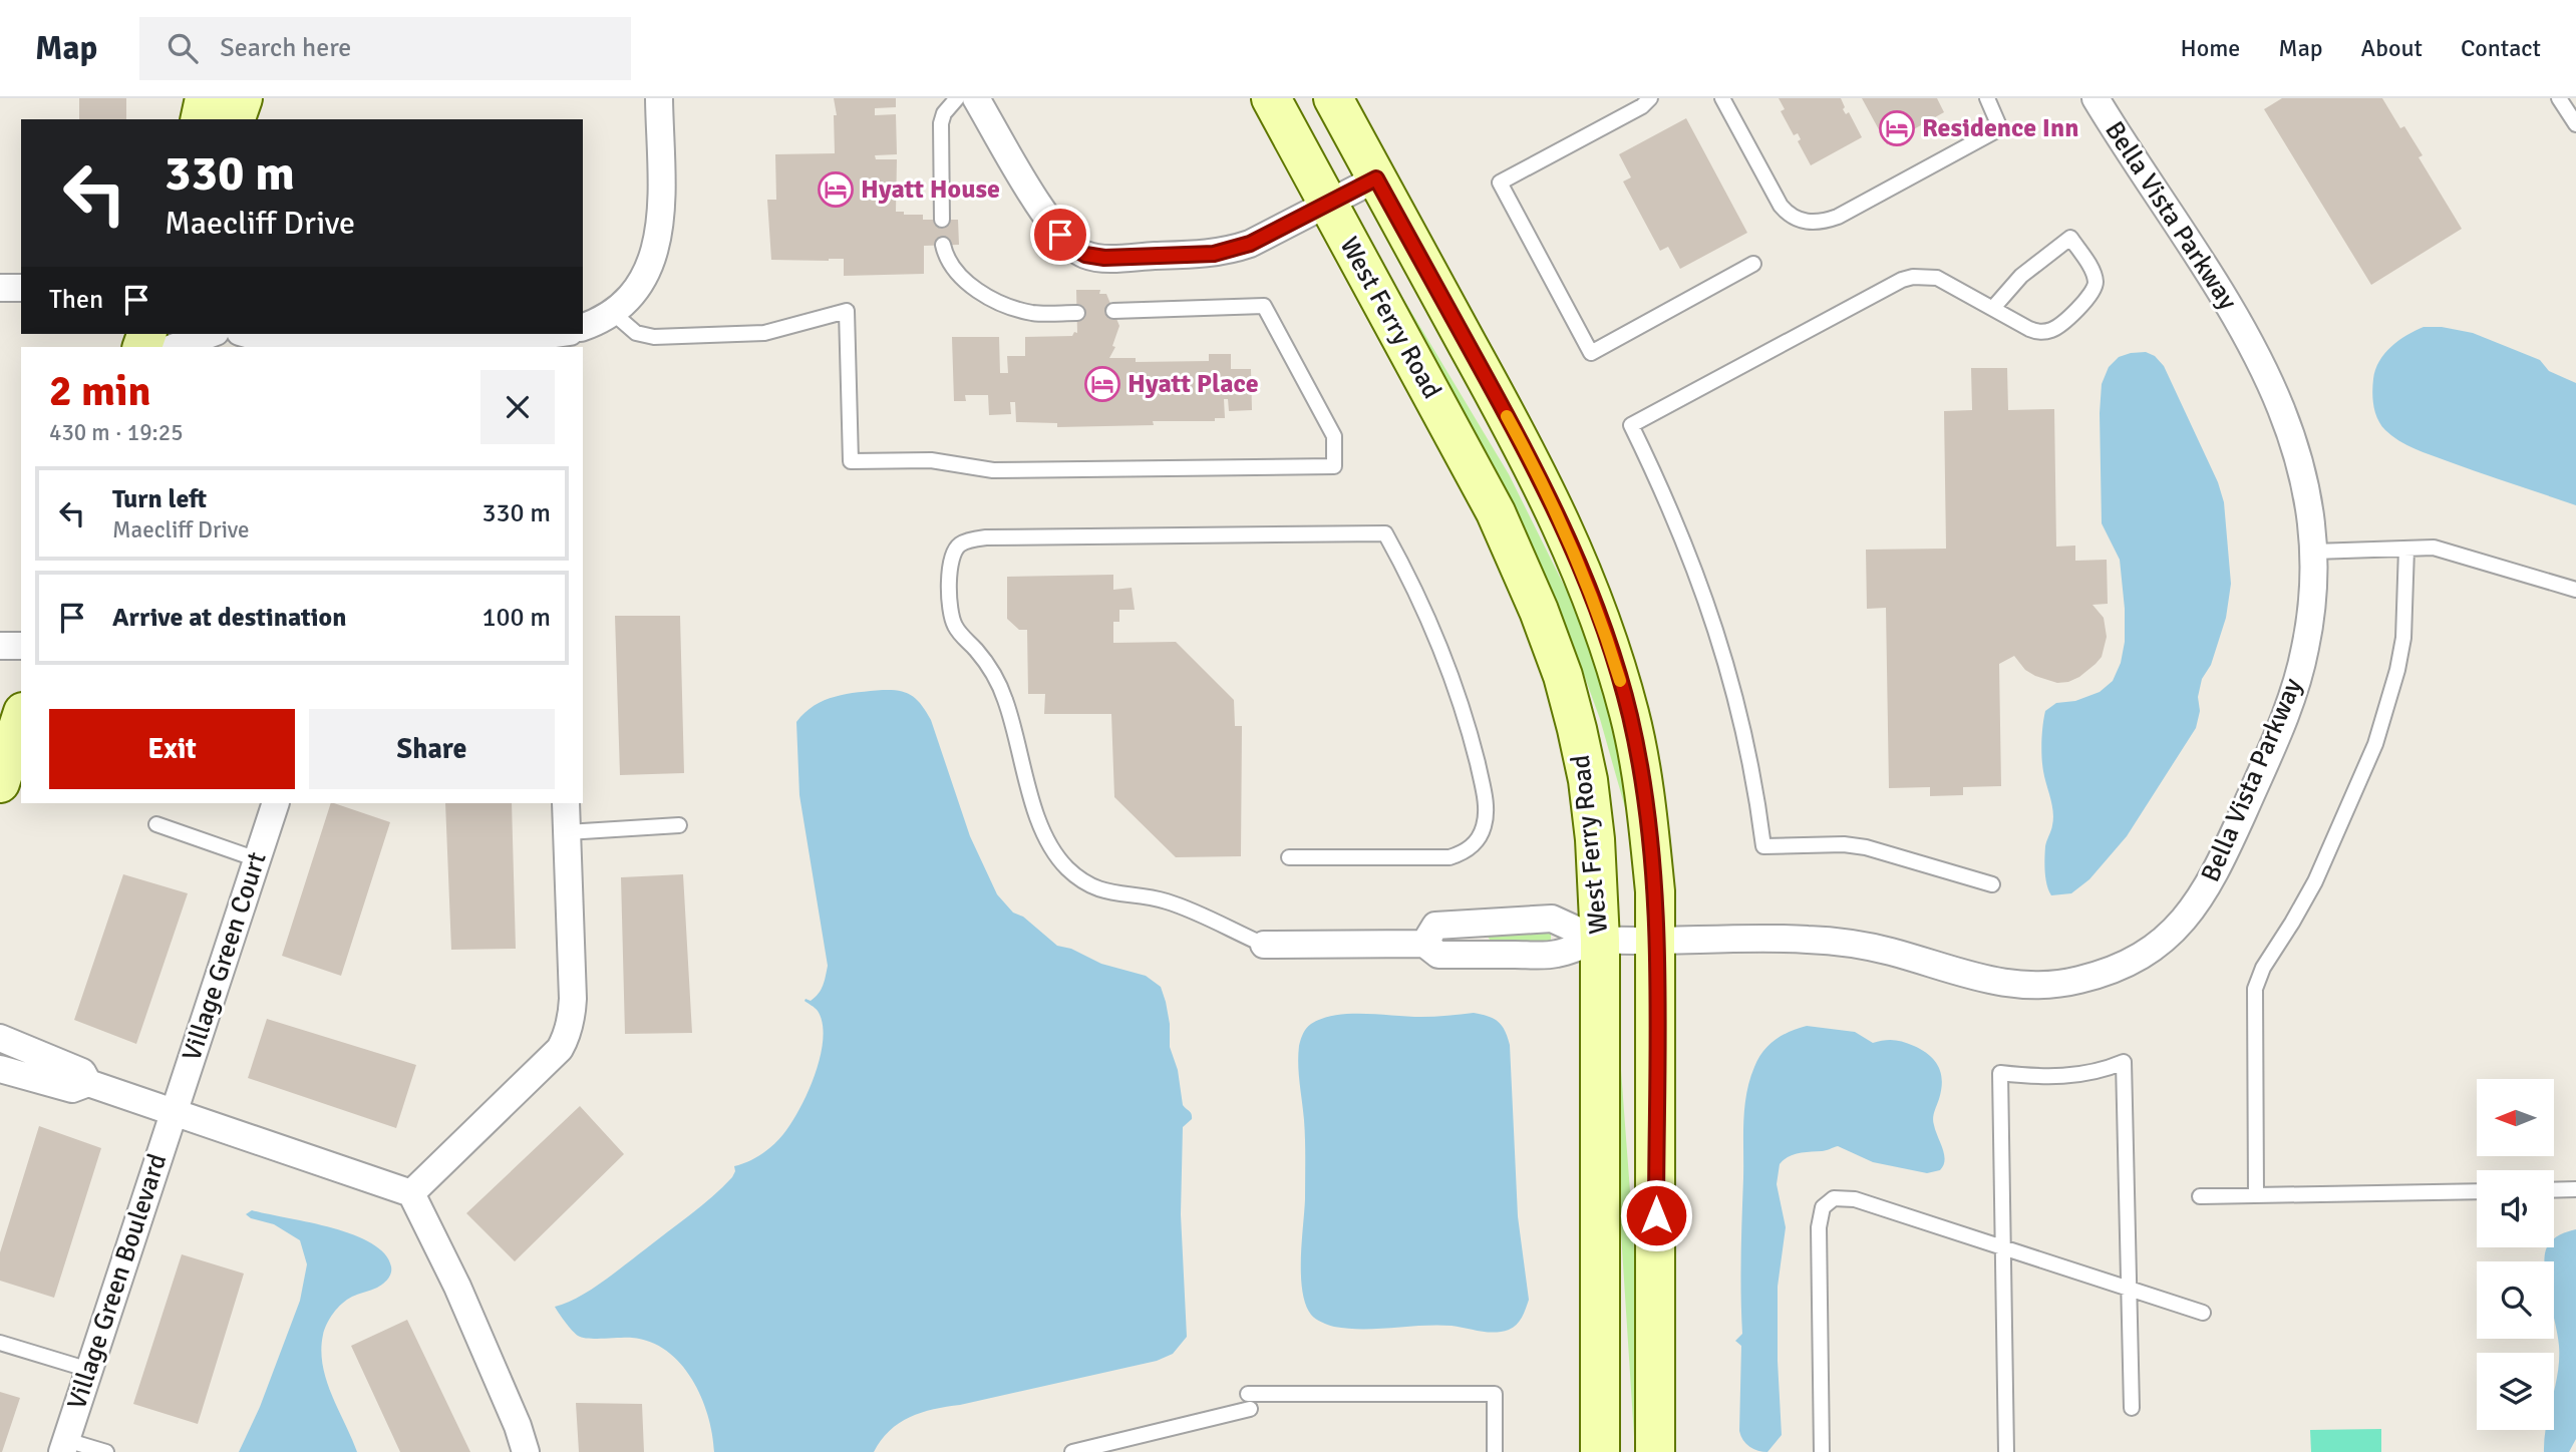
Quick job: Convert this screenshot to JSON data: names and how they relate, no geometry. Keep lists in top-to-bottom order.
{
  "streets": {
    "main road": ["West Ferry Road"],
    "street": ["Bella Vista Parkway", "Village Green Court", "Village Green Boulevard"]
  },
  "crossings": [
    ["Bella Vista Parkway", "West Ferry Road"],
    ["Village Green Court", "Village Green Boulevard"]
  ],
  "places": {
    "hotel": ["Residence Inn", "Hyatt House", "Hyatt Place"]
  },
  "north": "left",
  "page": {
    "header": "Map",
    "search": "Search here",
    "nav": [
      "Home",
      "Map",
      "About",
      "Contact"
    ],
    "turn": ["330 m", "Maecliff Drive"],
    "then": "Then",
    "heading": ["2 min", "430 m · 19:25"],
    "list": [
      {
        "name": "Turn left",
        "note": "Maecliff Drive",
        "value": "330 m"
      },
      {
        "name": "Arrive at destination",
        "value": "100 m"
      }
    ],
    "buttons": ["Exit", "Share"]
  }
}
